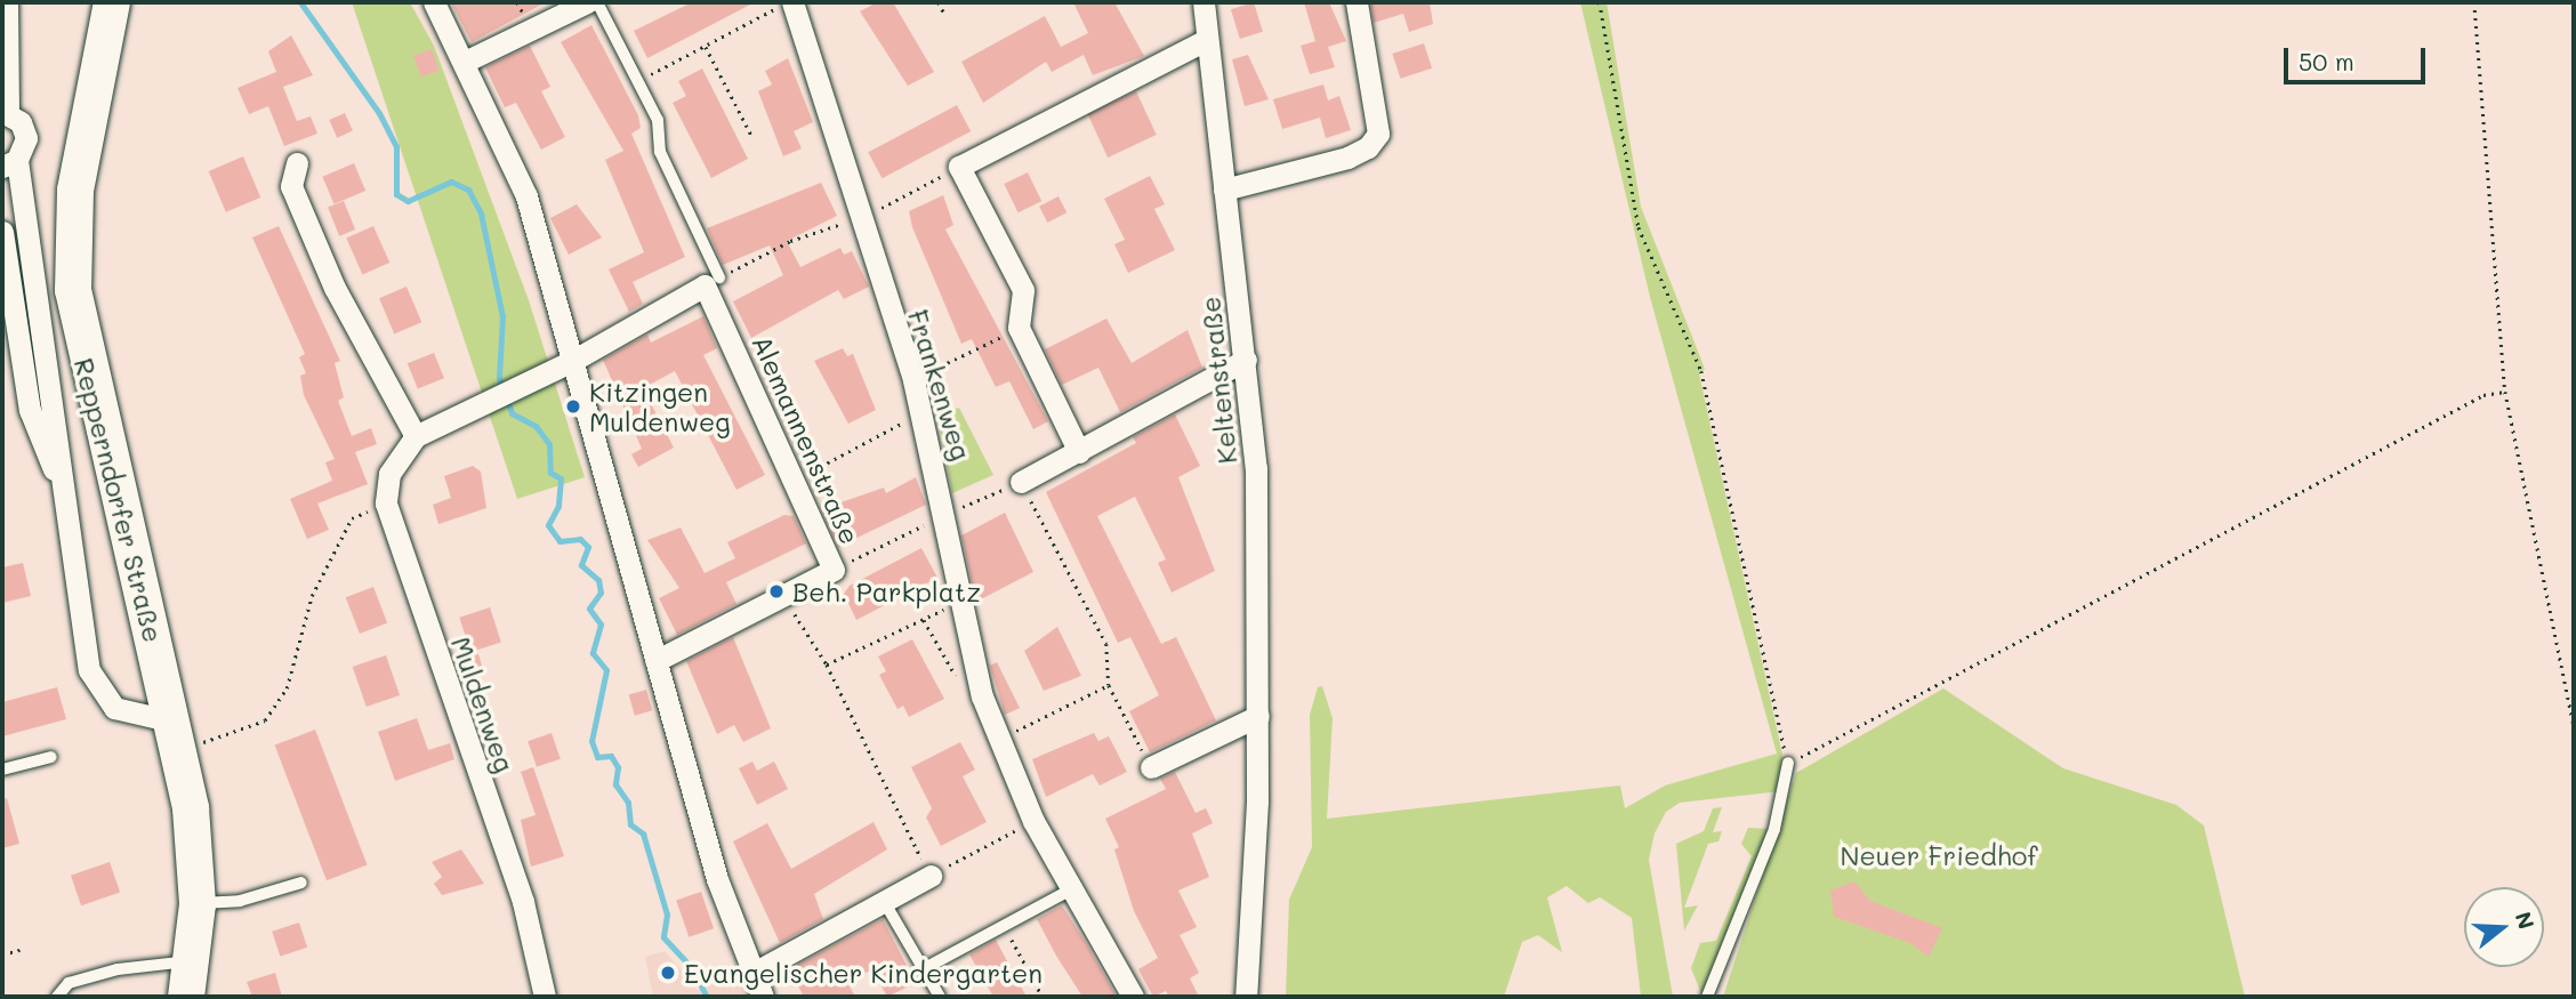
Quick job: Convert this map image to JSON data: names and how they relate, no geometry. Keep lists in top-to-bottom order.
{
  "streets": {
    "main road": ["Repperndorfer Straße"],
    "street": [
      "Keltenstraße",
      "Frankenweg",
      "Alemannenstraße",
      "Muldenweg"
    ]
  },
  "parks": ["Neuer Friedhof"],
  "places": ["Kitzingen Muldenweg", "Beh. Parkplatz", "Evangelischer Kindergarten"],
  "scale_bar": "50 m",
  "north": "right"
}
